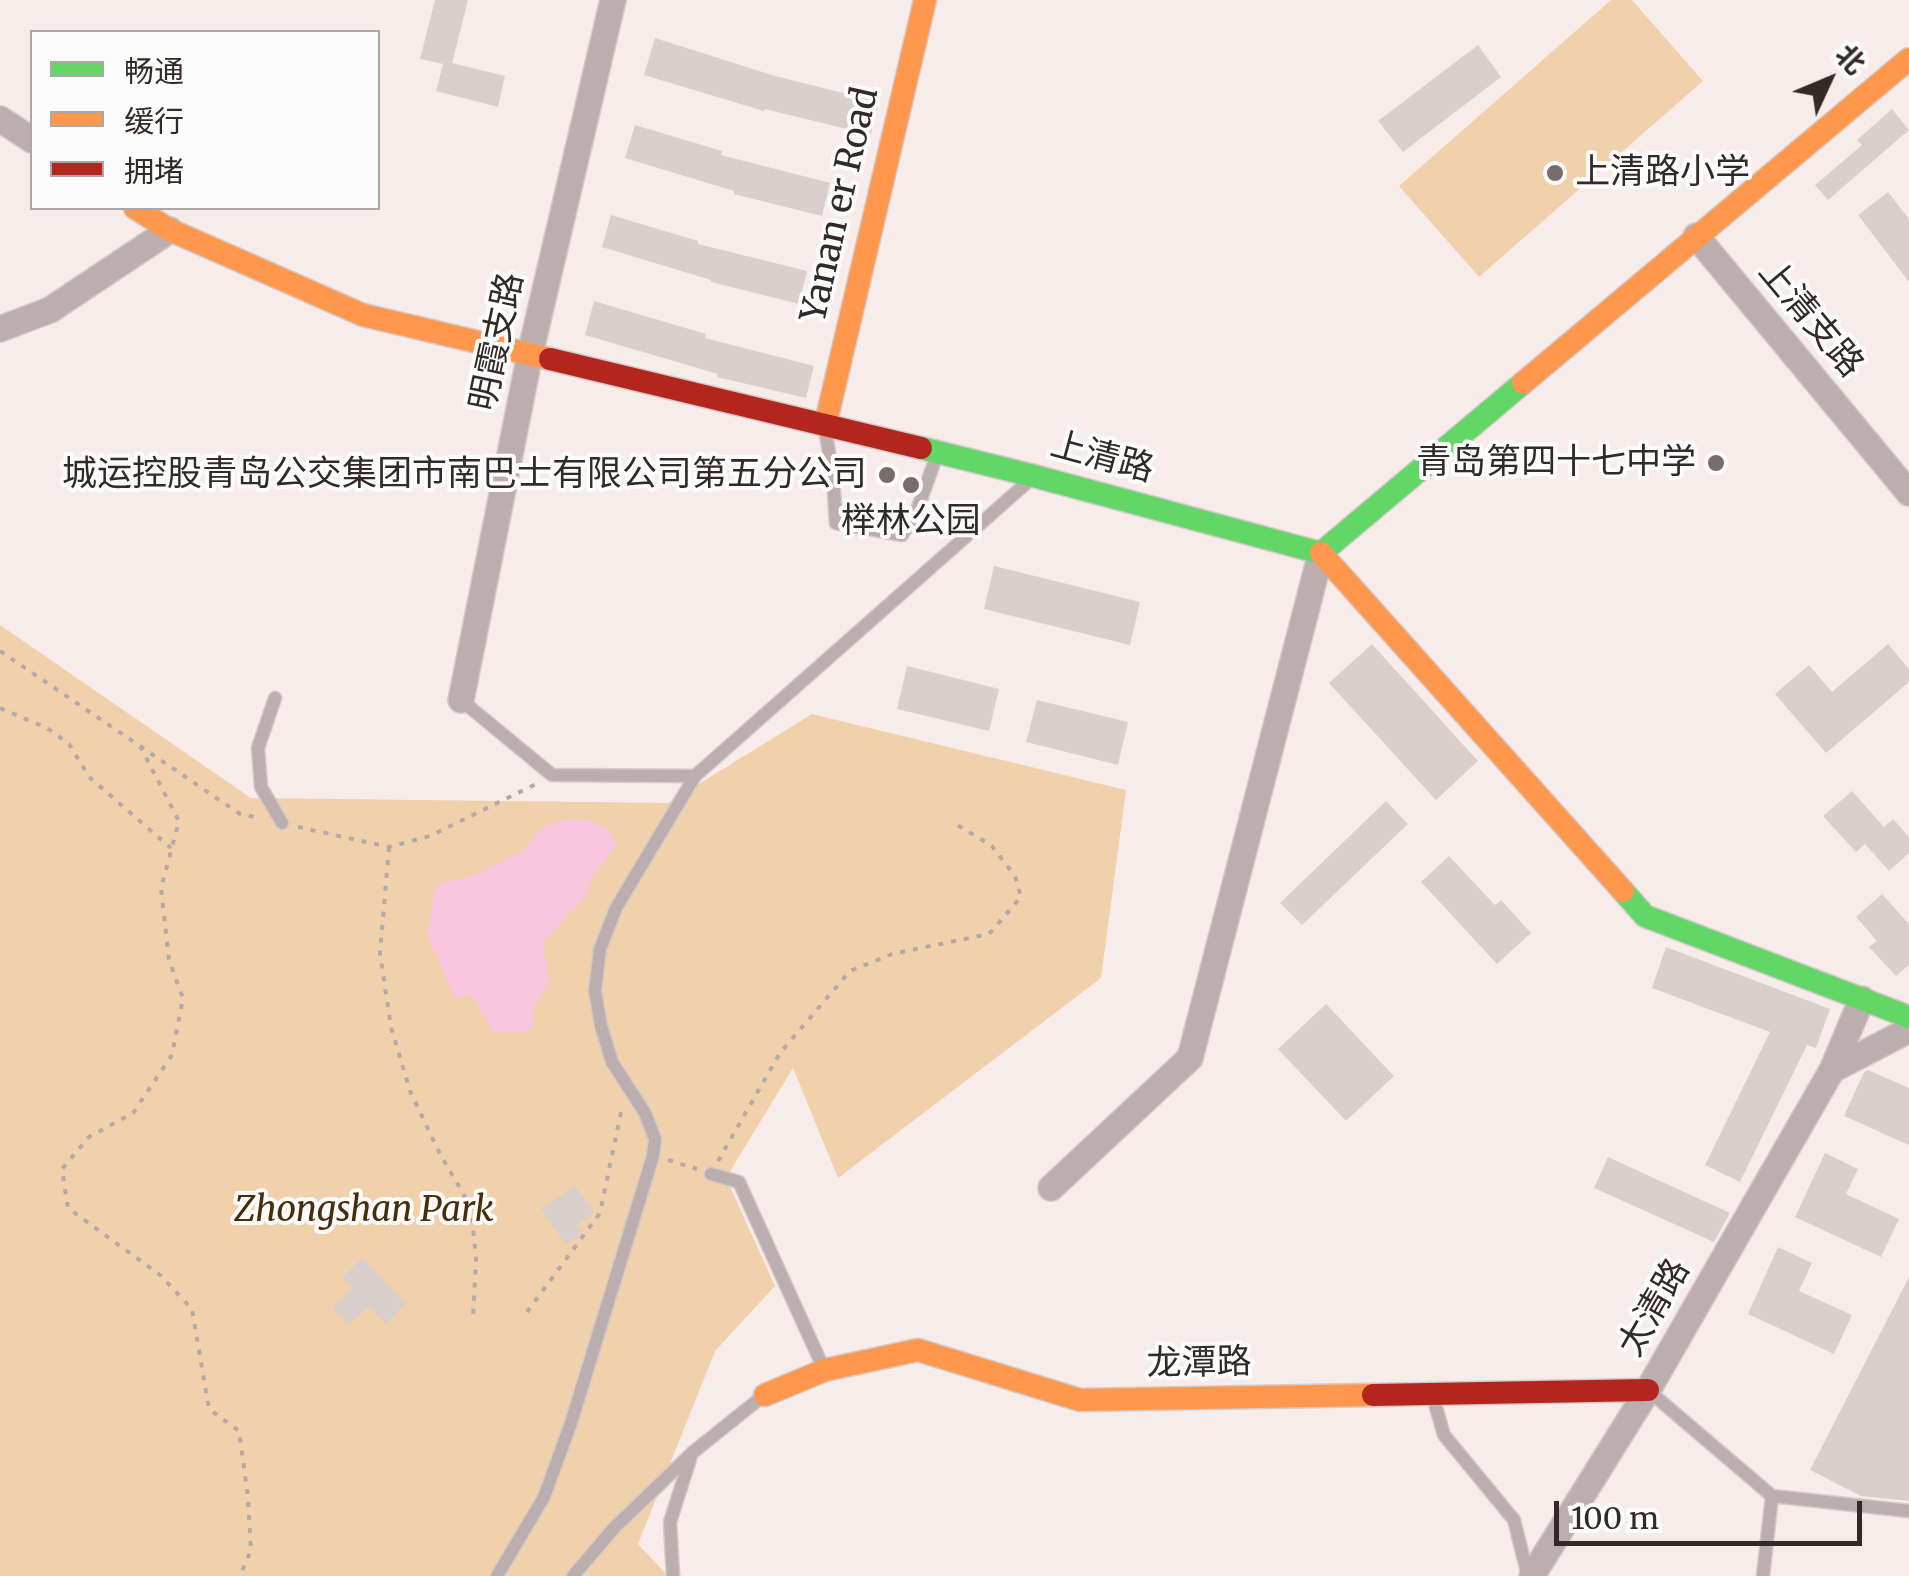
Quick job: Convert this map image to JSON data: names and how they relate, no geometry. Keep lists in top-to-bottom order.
{
  "streets": {
    "street": [
      "Yanan er Road",
      "上清支路",
      "明霞支路",
      "上清路",
      "太清路",
      "龙潭路"
    ]
  },
  "crossings": [
    ["Yanan er Road", "上清路"],
    ["明霞支路", "上清路"],
    ["太清路", "龙潭路"]
  ],
  "parks": ["Zhongshan Park"],
  "places": [
    "上清路小学",
    "青岛第四十七中学",
    "城运控股青岛公交集团市南巴士有限公司第五分公司",
    "榉林公园"
  ],
  "legend": ["畅通", "缓行", "拥堵"],
  "scale_bar": "100 m",
  "north": "top right"
}
